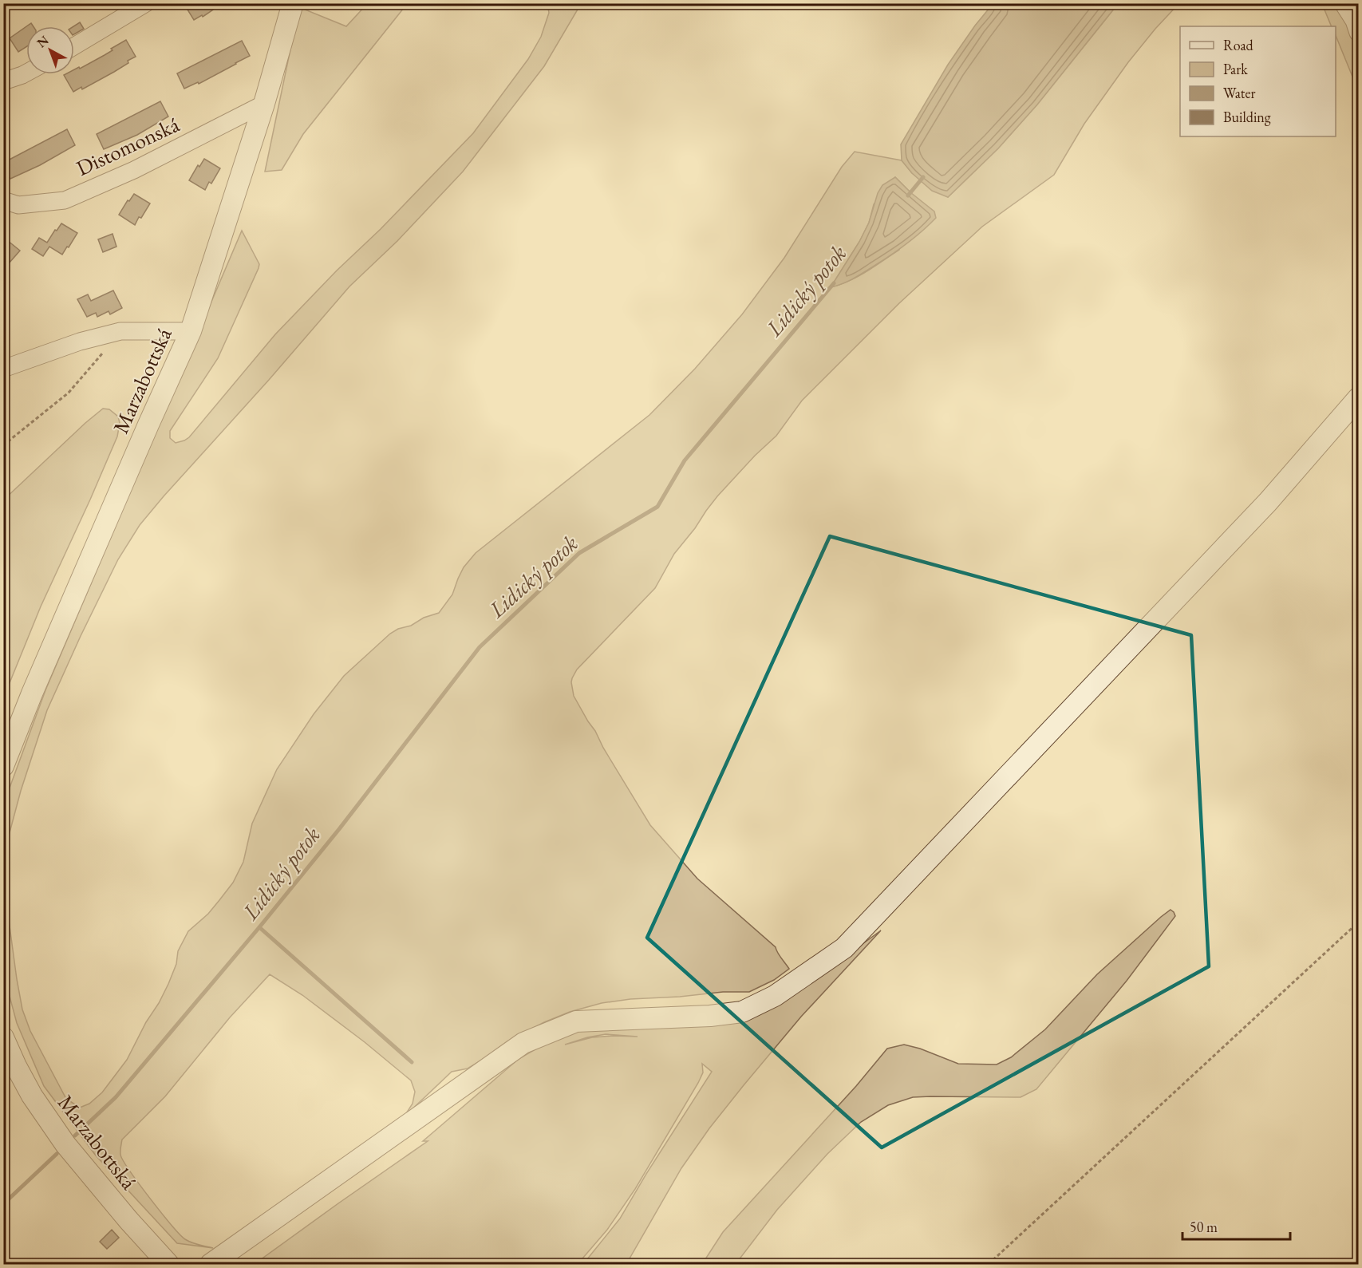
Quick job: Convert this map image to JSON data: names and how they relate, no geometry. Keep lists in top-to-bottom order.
{
  "streets": {
    "street": ["Distomonská", "Marzabottská"]
  },
  "crossings": [
    ["Distomonská", "Marzabottská"]
  ],
  "water": ["Lidický potok"],
  "legend": [
    "Road",
    "Park",
    "Water",
    "Building"
  ],
  "scale_bar": "50 m",
  "north": "top left"
}
